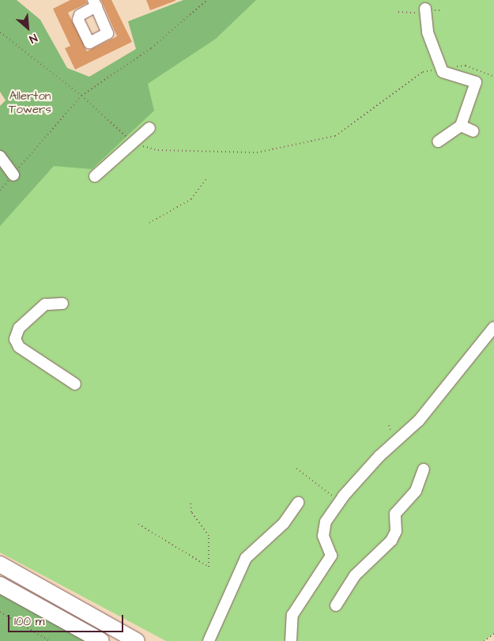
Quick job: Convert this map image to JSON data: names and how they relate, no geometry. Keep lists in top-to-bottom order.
{
  "parks": ["Allerton Towers"],
  "scale_bar": "100 m",
  "north": "bottom right"
}
